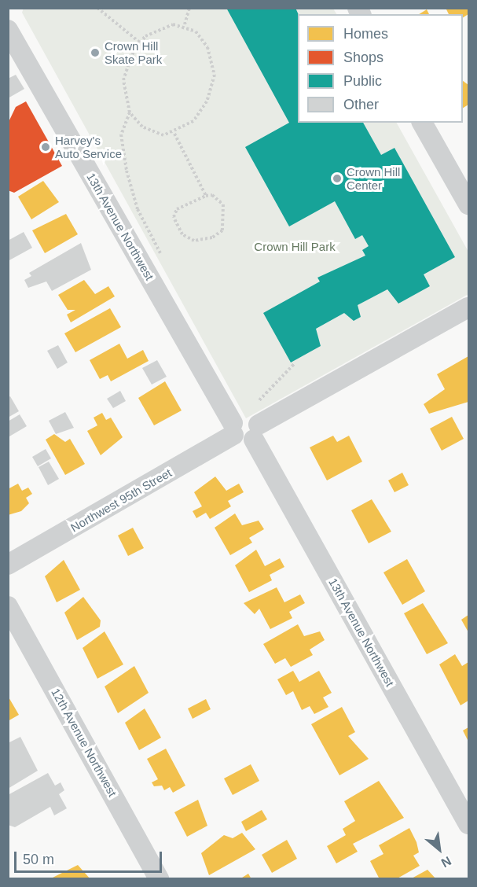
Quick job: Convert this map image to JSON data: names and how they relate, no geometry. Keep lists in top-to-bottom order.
{
  "streets": {
    "street": ["13th Avenue Northwest", "Northwest 95th Street", "12th Avenue Northwest"]
  },
  "crossings": [
    ["13th Avenue Northwest", "Northwest 95th Street"]
  ],
  "parks": ["Crown Hill Park"],
  "places": ["Crown Hill Skate Park", "Harvey's Auto Service", "Crown Hill Center"],
  "legend": [
    "Homes",
    "Shops",
    "Public",
    "Other"
  ],
  "scale_bar": "50 m",
  "north": "bottom right"
}
